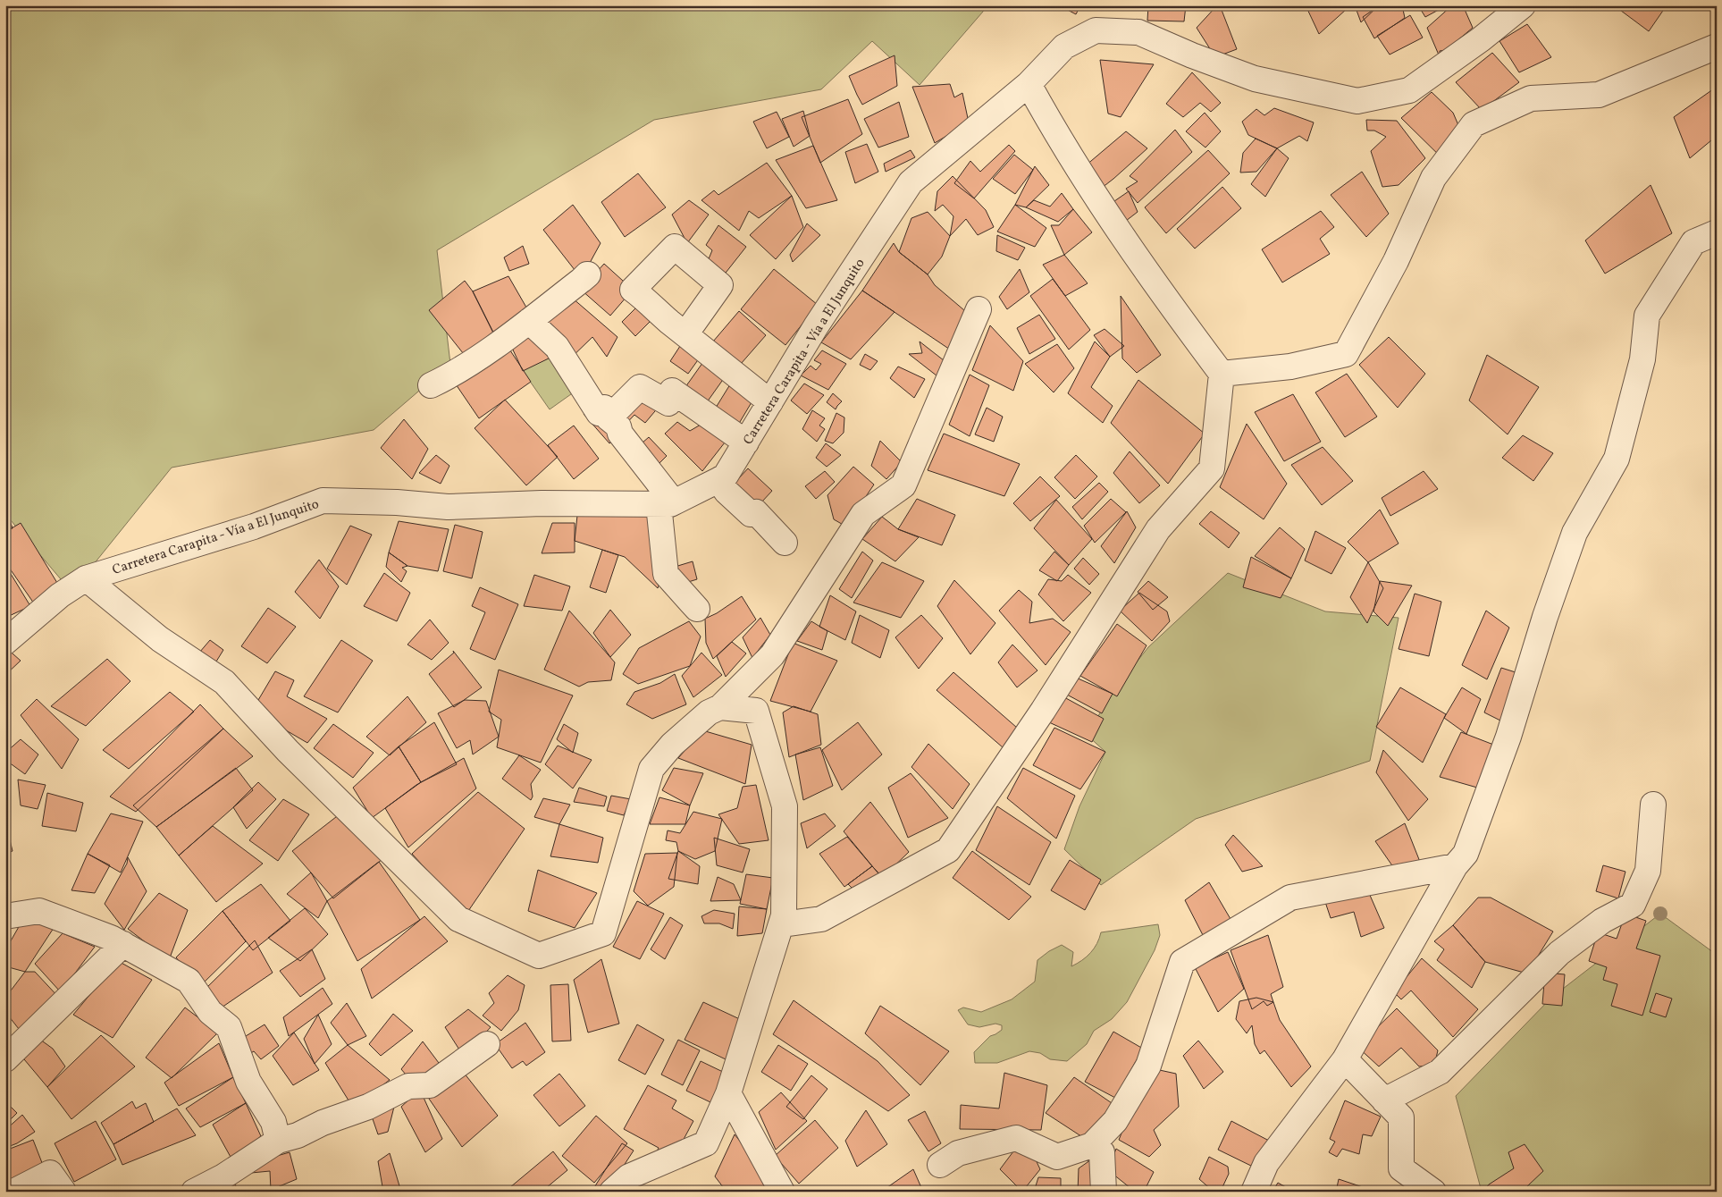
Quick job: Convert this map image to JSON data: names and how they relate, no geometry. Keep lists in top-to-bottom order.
{
  "streets": {
    "street": ["Carretera Carapita - Vía a El Junquito"]
  }
}
